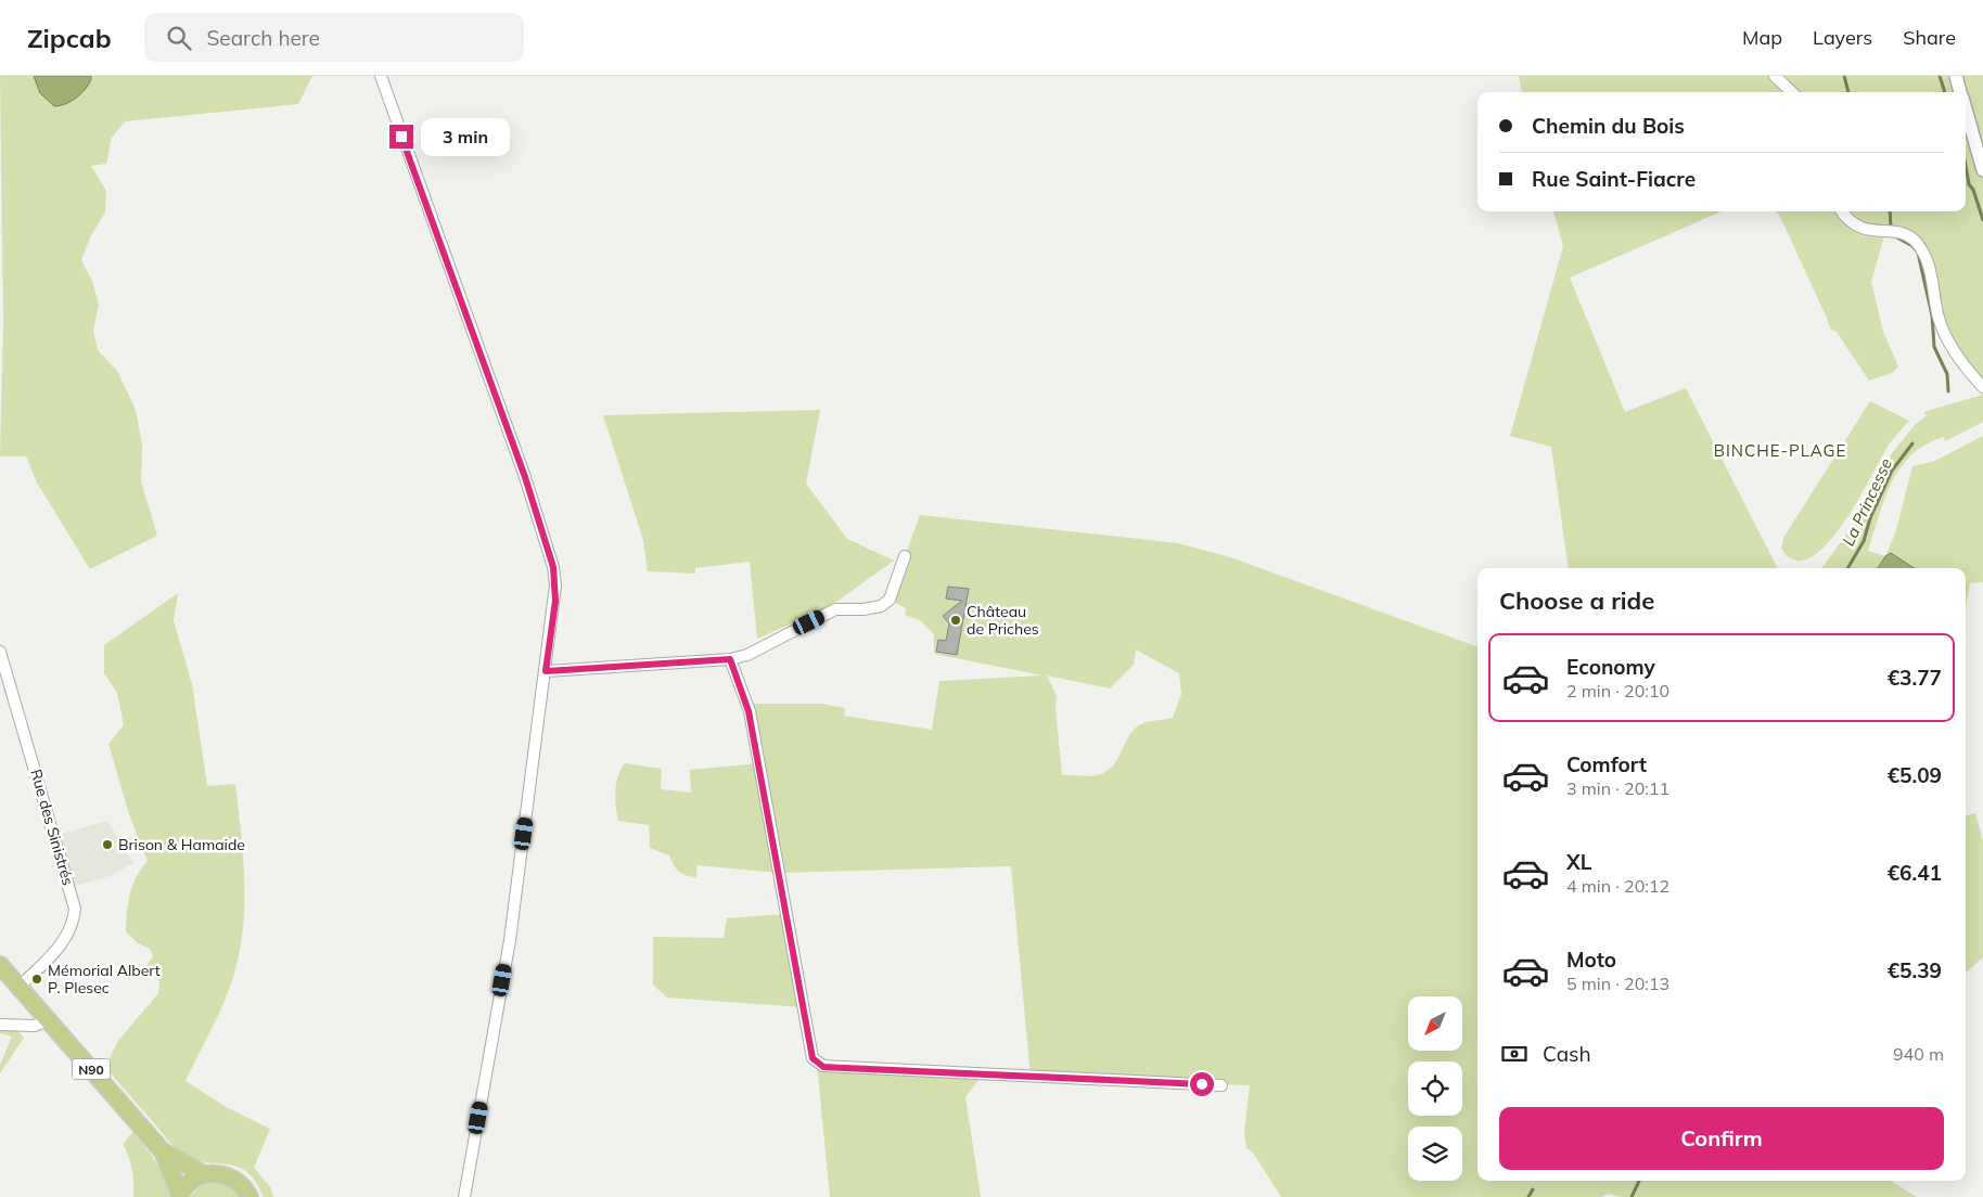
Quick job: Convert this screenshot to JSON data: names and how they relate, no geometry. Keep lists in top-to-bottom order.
{
  "streets": {
    "main road": ["N90"],
    "street": ["Rue des Sinistrés"]
  },
  "crossings": [
    ["Rue des Sinistrés", "N90"]
  ],
  "districts": ["BINCHE-PLAGE"],
  "water": ["La Princesse"],
  "places": ["Château de Priches", "Brison & Hamaide", "Mémorial Albert P. Plesec"],
  "north": "bottom left",
  "page": {
    "header": "Zipcab",
    "search": "Search here",
    "nav": ["Map", "Layers", "Share"],
    "banner": ["Chemin du Bois", "Rue Saint-Fiacre"],
    "bubble": "3 min",
    "heading": "Choose a ride",
    "list": [
      {
        "name": "Economy",
        "note": "2 min · 20:10",
        "value": "€3.77"
      },
      {
        "name": "Comfort",
        "note": "3 min · 20:11",
        "value": "€5.09"
      },
      {
        "name": "XL",
        "note": "4 min · 20:12",
        "value": "€6.41"
      },
      {
        "name": "Moto",
        "note": "5 min · 20:13",
        "value": "€5.39"
      }
    ],
    "pay": ["Cash", "940 m"],
    "buttons": "Confirm"
  }
}
